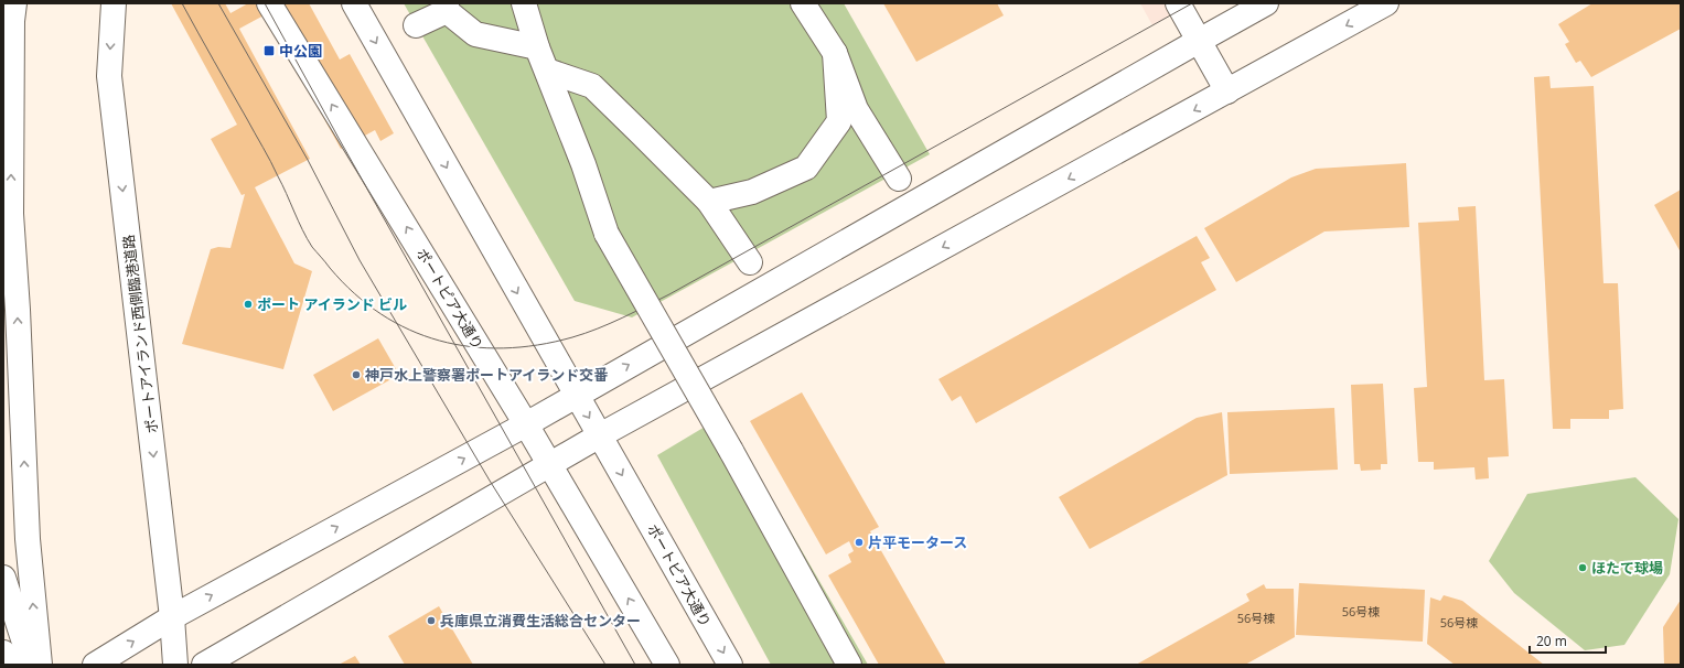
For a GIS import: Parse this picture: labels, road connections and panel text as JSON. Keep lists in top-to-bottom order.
{
  "streets": {
    "street": ["ポートピア大通り", "ポートアイランド西側臨港道路"]
  },
  "places": {
    "transit": ["中公園"],
    "other": [
      "ポート アイランド ビル",
      "神戸水上警察署ポートアイランド交番",
      "片平モータース",
      "ほたて球場",
      "兵庫県立消費生活総合センター"
    ]
  },
  "house_numbers": ["56号棟", "56号棟", "56号棟"],
  "scale_bar": "20 m"
}
